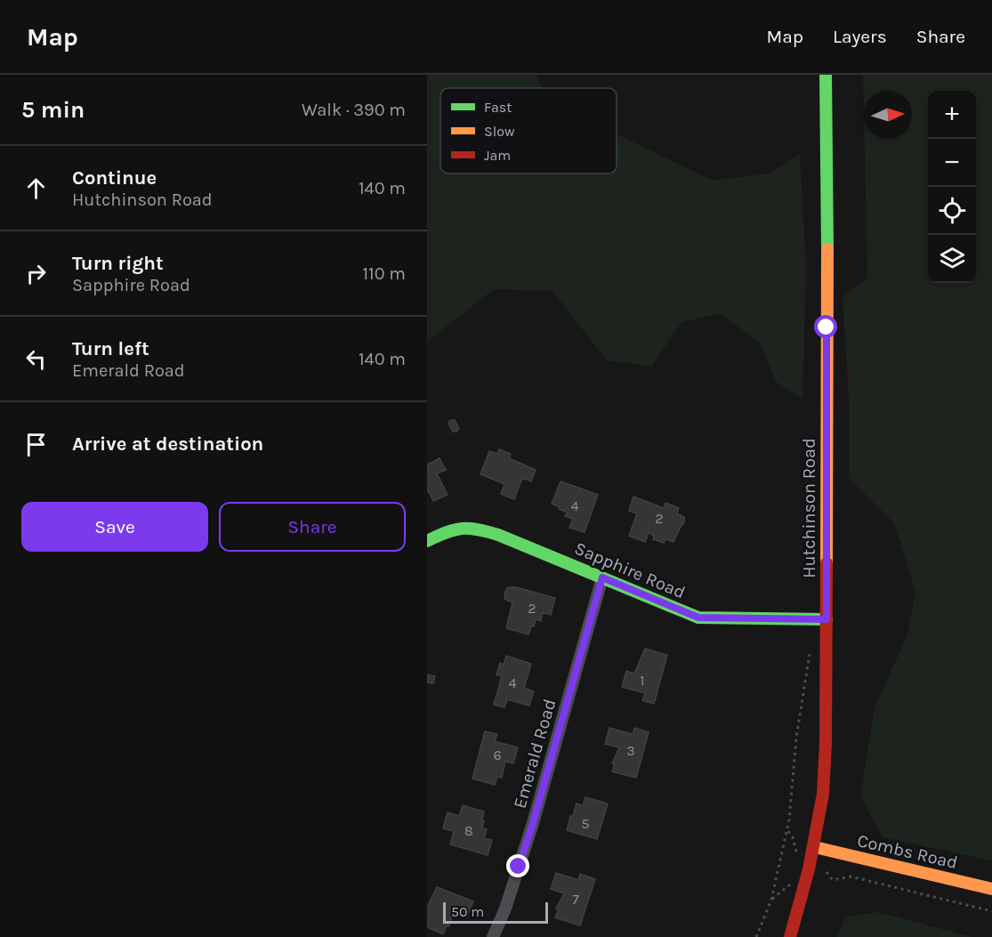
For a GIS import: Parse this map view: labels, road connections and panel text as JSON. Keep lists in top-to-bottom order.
{
  "streets": {
    "street": [
      "Hutchinson Road",
      "Sapphire Road",
      "Emerald Road",
      "Combs Road"
    ]
  },
  "crossings": [
    ["Hutchinson Road", "Sapphire Road"],
    ["Hutchinson Road", "Combs Road"],
    ["Sapphire Road", "Emerald Road"]
  ],
  "house_numbers": [
    "4",
    "2",
    "2",
    "1",
    "4",
    "3",
    "6",
    "5",
    "8",
    "7"
  ],
  "legend": ["Fast", "Slow", "Jam"],
  "scale_bar": "50 m",
  "north": "right",
  "page": {
    "header": "Map",
    "nav": ["Map", "Layers", "Share"],
    "heading": ["5 min", "Walk · 390 m"],
    "map_buttons": ["+", "−"],
    "list": [
      ["Continue", "Hutchinson Road", "140 m"],
      ["Turn right", "Sapphire Road", "110 m"],
      ["Turn left", "Emerald Road", "140 m"],
      "Arrive at destination"
    ],
    "buttons": ["Save", "Share"],
    "scale": "50 m"
  }
}
